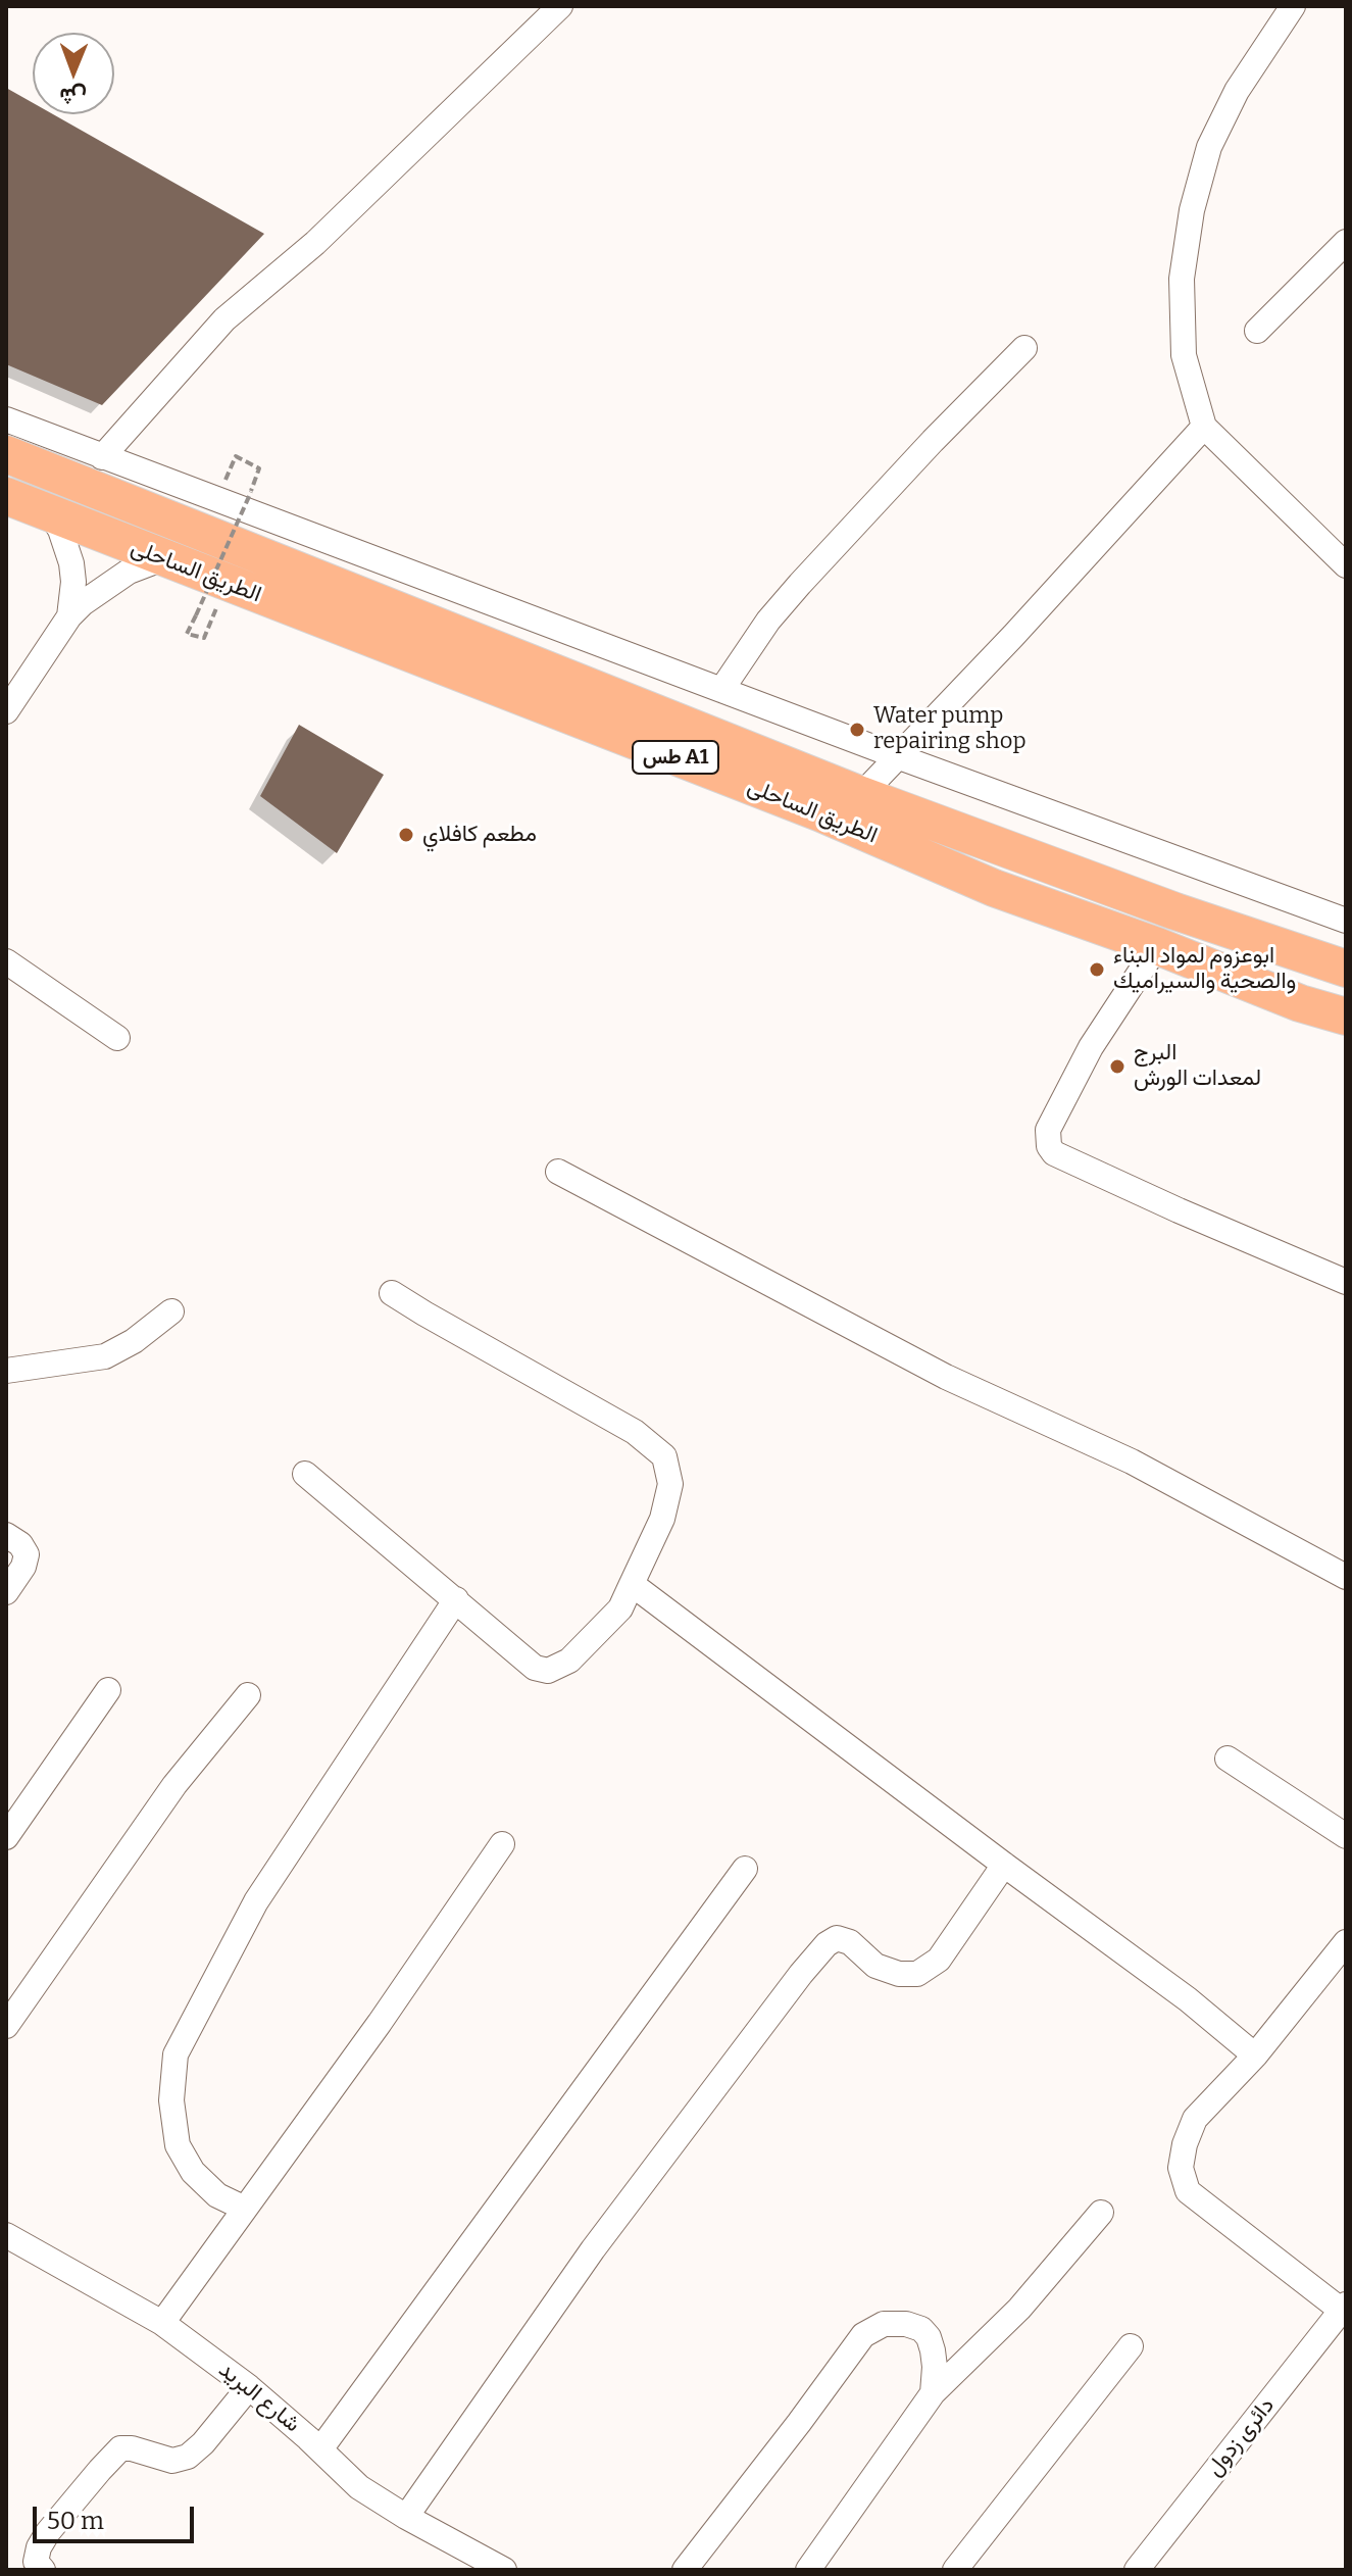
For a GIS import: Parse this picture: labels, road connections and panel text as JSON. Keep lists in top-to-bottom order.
{
  "streets": {
    "highway": ["الطريق الساحلى", "طس A1"],
    "street": ["شارع البريد", "دائرى زدول"]
  },
  "places": [
    "Water pump repairing shop",
    "مطعم كافلاي",
    "ابوعزوم لمواد البناء والصحية والسيراميك",
    "البرج لمعدات الورش"
  ],
  "scale_bar": "50 m",
  "north": "bottom"
}
